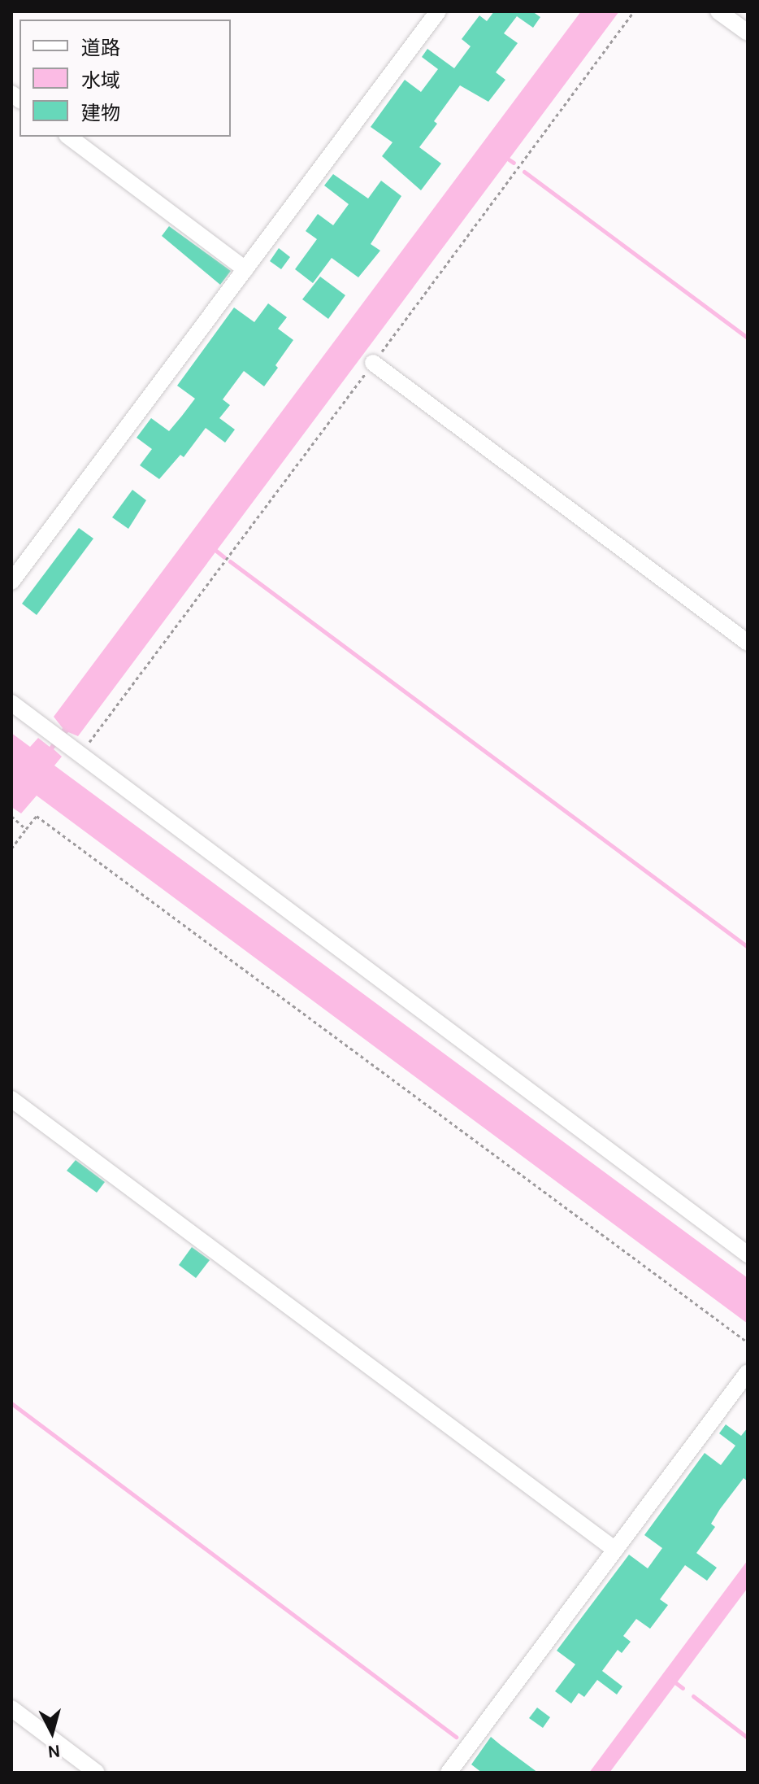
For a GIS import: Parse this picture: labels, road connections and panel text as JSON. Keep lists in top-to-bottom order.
{
  "legend": ["道路", "水域", "建物"],
  "north": "bottom"
}
